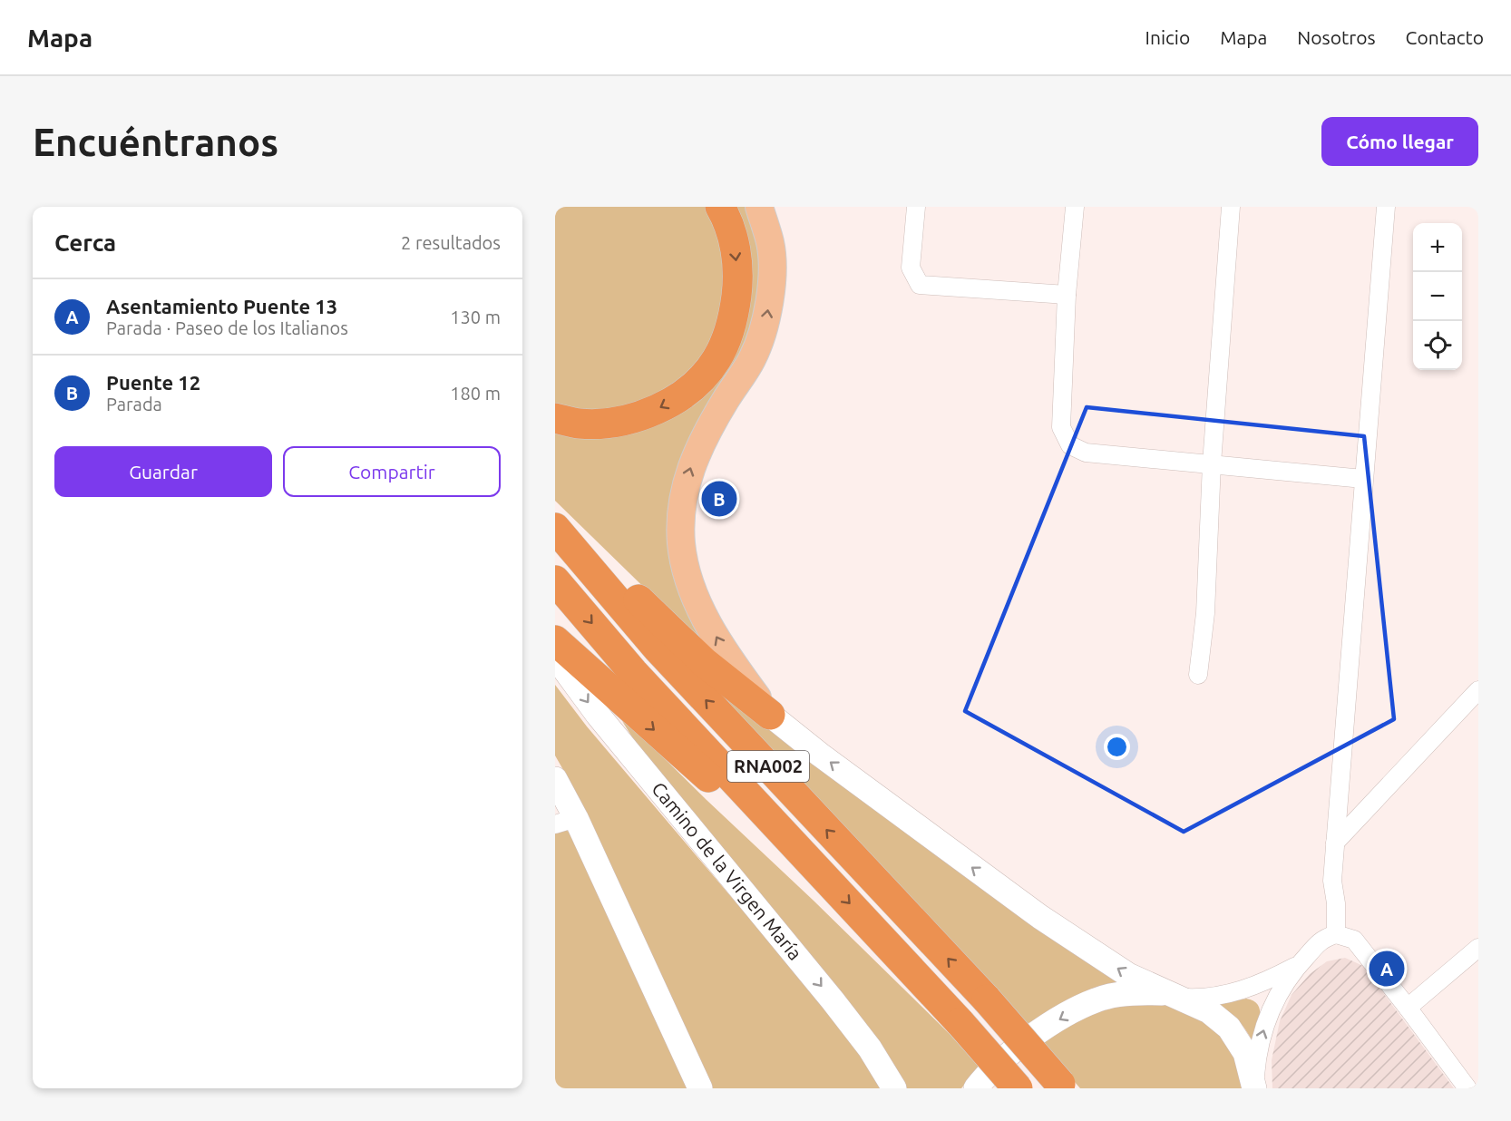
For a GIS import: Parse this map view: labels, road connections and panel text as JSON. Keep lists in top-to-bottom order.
{
  "streets": {
    "highway": ["RNA002"],
    "main road": ["Camino de la Virgen María"]
  },
  "page": {
    "header": "Mapa",
    "nav": [
      "Inicio",
      "Mapa",
      "Nosotros",
      "Contacto"
    ],
    "buttons": [
      "Cómo llegar",
      ["Guardar", "Compartir"]
    ],
    "title": "Encuéntranos",
    "heading": ["Cerca", "2 resultados"],
    "map_buttons": ["+", "−"],
    "list": [
      {
        "mark": "A",
        "name": "Asentamiento Puente 13",
        "note": "Parada · Paseo de los Italianos",
        "value": "130 m"
      },
      {
        "mark": "B",
        "name": "Puente 12",
        "note": "Parada",
        "value": "180 m"
      }
    ],
    "pins": ["B", "A"]
  }
}
